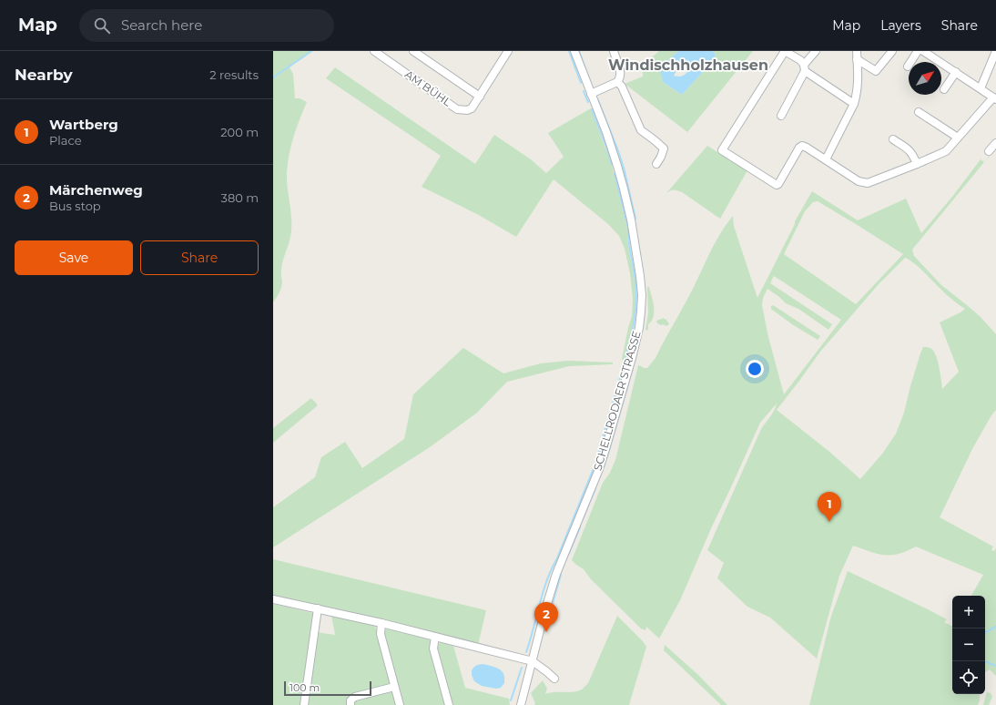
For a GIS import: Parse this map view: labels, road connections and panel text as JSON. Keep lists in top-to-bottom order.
{
  "streets": {
    "street": ["AM BÜHL", "SCHELLRODAER STRASSE"]
  },
  "districts": ["Windischholzhausen"],
  "scale_bar": "100 m",
  "north": "top right",
  "page": {
    "header": "Map",
    "search": "Search here",
    "nav": ["Map", "Layers", "Share"],
    "heading": ["Nearby", "2 results"],
    "list": [
      {
        "mark": "1",
        "name": "Wartberg",
        "note": "Place",
        "value": "200 m"
      },
      {
        "mark": "2",
        "name": "Märchenweg",
        "note": "Bus stop",
        "value": "380 m"
      }
    ],
    "buttons": ["Save", "Share"],
    "pins": ["1", "2"],
    "map_buttons": ["+", "−"],
    "scale": "100 m"
  }
}
